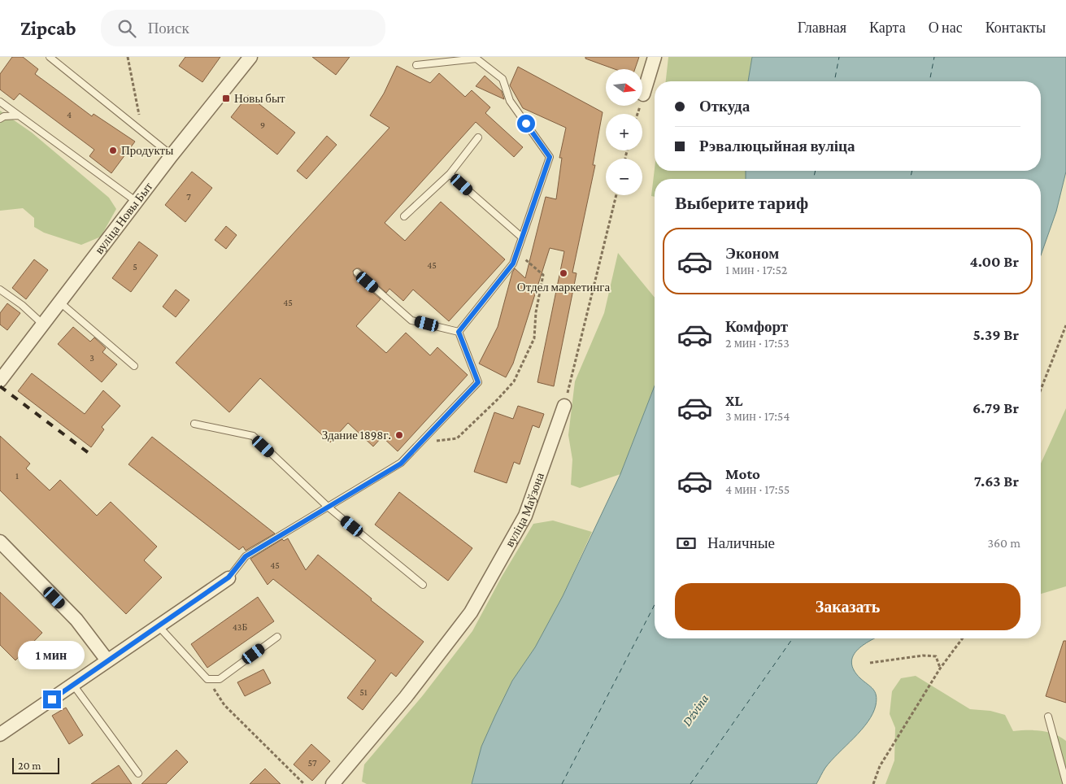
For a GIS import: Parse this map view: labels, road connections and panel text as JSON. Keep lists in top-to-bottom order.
{
  "streets": {
    "street": ["вуліца Новы Быт", "вуліца Маўзона"]
  },
  "water": ["Dźvina"],
  "places": {
    "transit": ["Новы быт"],
    "other": ["Продукты", "Отдел маркетинга", "Здание 1898г."]
  },
  "house_numbers": [
    "4",
    "9",
    "7",
    "45",
    "5",
    "45",
    "3",
    "1",
    "45",
    "43Б",
    "51",
    "57"
  ],
  "scale_bar": "20 m",
  "north": "right",
  "page": {
    "header": "Zipcab",
    "search": "Поиск",
    "nav": [
      "Главная",
      "Карта",
      "О нас",
      "Контакты"
    ],
    "map_buttons": ["+", "−"],
    "banner": ["Откуда", "Рэвалюцыйная вуліца"],
    "heading": "Выберите тариф",
    "list": [
      {
        "name": "Эконом",
        "note": "1 мин · 17:52",
        "value": "4.00 Br"
      },
      {
        "name": "Комфорт",
        "note": "2 мин · 17:53",
        "value": "5.39 Br"
      },
      {
        "name": "XL",
        "note": "3 мин · 17:54",
        "value": "6.79 Br"
      },
      {
        "name": "Moto",
        "note": "4 мин · 17:55",
        "value": "7.63 Br"
      }
    ],
    "pay": ["Наличные", "360 m"],
    "buttons": "Заказать",
    "bubble": "1 мин",
    "scale": "20 m"
  }
}
